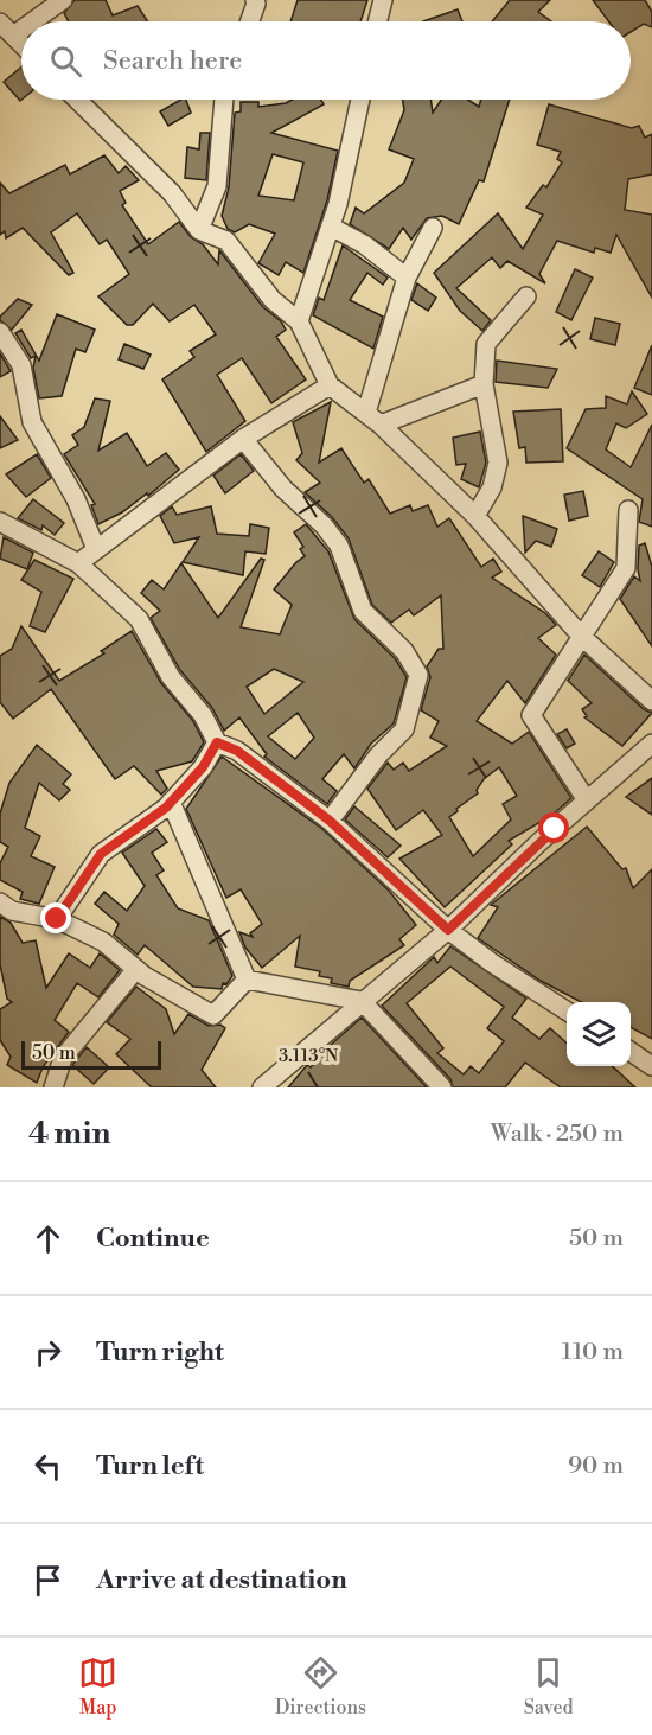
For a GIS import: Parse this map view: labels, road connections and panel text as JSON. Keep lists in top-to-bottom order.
{
  "scale_bar": "50 m",
  "page": {
    "search": "Search here",
    "scale": "50 m",
    "heading": ["4 min", "Walk · 250 m"],
    "list": [
      ["Continue", "50 m"],
      ["Turn right", "110 m"],
      ["Turn left", "90 m"],
      "Arrive at destination"
    ],
    "nav": ["Map", "Directions", "Saved"]
  },
  "coordinates": ["3.113°N"]
}
